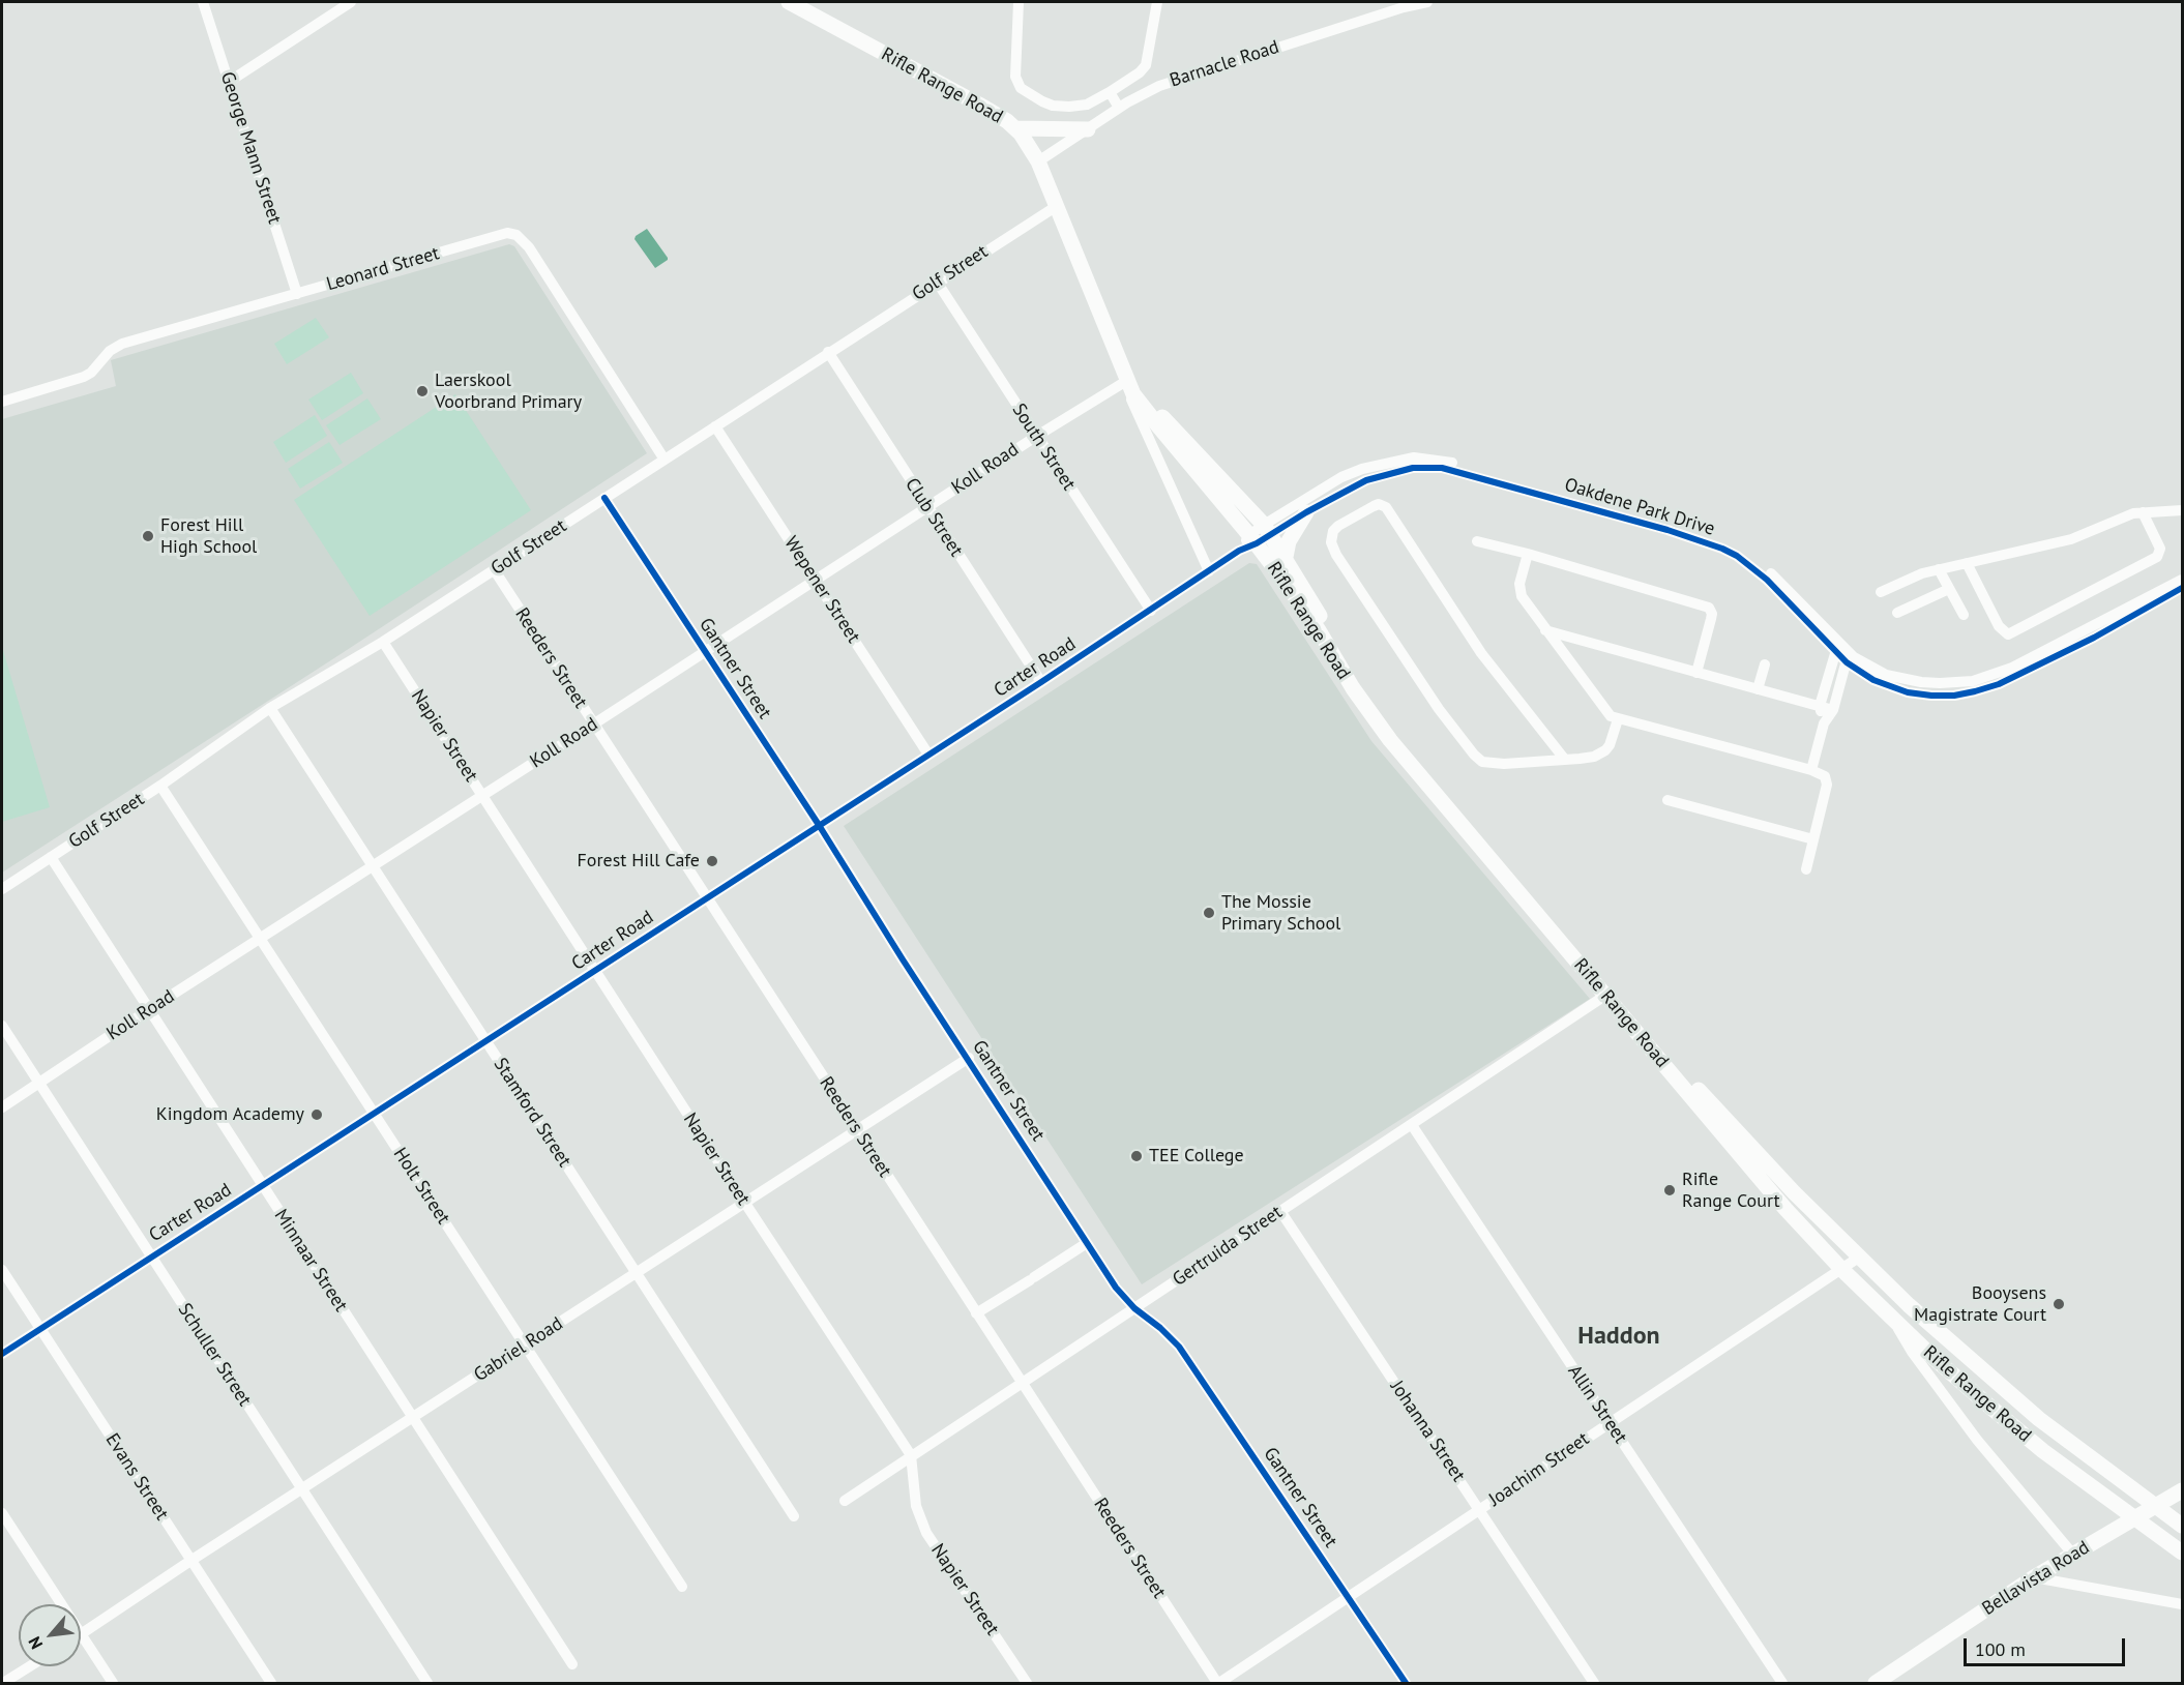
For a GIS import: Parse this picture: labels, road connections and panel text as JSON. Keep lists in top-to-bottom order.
{
  "streets": {
    "main road": ["Rifle Range Road", "Bellavista Road"],
    "street": [
      "Barnacle Road",
      "George Mann Street",
      "Leonard Street",
      "Golf Street",
      "South Street",
      "Koll Road",
      "Oakdene Park Drive",
      "Club Street",
      "Wepener Street",
      "Reeders Street",
      "Carter Road",
      "Gantner Street",
      "Napier Street",
      "Stamford Street",
      "Holt Street",
      "Gertruida Street",
      "Minnaar Street",
      "Gabriel Road",
      "Schuller Street",
      "Allin Street",
      "Johanna Street",
      "Joachim Street",
      "Evans Street"
    ]
  },
  "crossings": [
    ["Barnacle Road", "Rifle Range Road"],
    ["Rifle Range Road", "Golf Street"],
    ["Rifle Range Road", "Koll Road"],
    ["Rifle Range Road", "Oakdene Park Drive"],
    ["Rifle Range Road", "Carter Road"],
    ["Rifle Range Road", "Gertruida Street"],
    ["Rifle Range Road", "Joachim Street"],
    ["Rifle Range Road", "Bellavista Road"],
    ["George Mann Street", "Leonard Street"],
    ["Leonard Street", "Golf Street"],
    ["Golf Street", "South Street"],
    ["Golf Street", "Club Street"],
    ["Golf Street", "Wepener Street"],
    ["Golf Street", "Reeders Street"],
    ["Golf Street", "Gantner Street"],
    ["Golf Street", "Napier Street"],
    ["Golf Street", "Stamford Street"],
    ["Golf Street", "Holt Street"],
    ["Golf Street", "Minnaar Street"],
    ["South Street", "Koll Road"],
    ["South Street", "Carter Road"],
    ["Koll Road", "Club Street"],
    ["Koll Road", "Wepener Street"],
    ["Koll Road", "Reeders Street"],
    ["Koll Road", "Gantner Street"],
    ["Koll Road", "Napier Street"],
    ["Koll Road", "Stamford Street"],
    ["Koll Road", "Holt Street"],
    ["Koll Road", "Minnaar Street"],
    ["Koll Road", "Schuller Street"],
    ["Oakdene Park Drive", "Carter Road"],
    ["Club Street", "Carter Road"],
    ["Wepener Street", "Carter Road"],
    ["Reeders Street", "Carter Road"],
    ["Reeders Street", "Gertruida Street"],
    ["Reeders Street", "Gabriel Road"],
    ["Reeders Street", "Joachim Street"],
    ["Carter Road", "Gantner Street"],
    ["Carter Road", "Napier Street"],
    ["Carter Road", "Stamford Street"],
    ["Carter Road", "Holt Street"],
    ["Carter Road", "Minnaar Street"],
    ["Carter Road", "Schuller Street"],
    ["Carter Road", "Evans Street"],
    ["Gantner Street", "Gertruida Street"],
    ["Gantner Street", "Gabriel Road"],
    ["Gantner Street", "Joachim Street"],
    ["Napier Street", "Gertruida Street"],
    ["Napier Street", "Gabriel Road"],
    ["Stamford Street", "Gabriel Road"],
    ["Holt Street", "Gabriel Road"],
    ["Gertruida Street", "Allin Street"],
    ["Gertruida Street", "Johanna Street"],
    ["Minnaar Street", "Gabriel Road"],
    ["Gabriel Road", "Schuller Street"],
    ["Gabriel Road", "Evans Street"],
    ["Allin Street", "Joachim Street"],
    ["Johanna Street", "Joachim Street"]
  ],
  "districts": ["Haddon"],
  "places": [
    "Laerskool Voorbrand Primary",
    "Forest Hill High School",
    "Forest Hill Cafe",
    "The Mossie Primary School",
    "Kingdom Academy",
    "TEE College",
    "Rifle Range Court",
    "Booysens Magistrate Court"
  ],
  "scale_bar": "100 m",
  "north": "bottom left"
}
